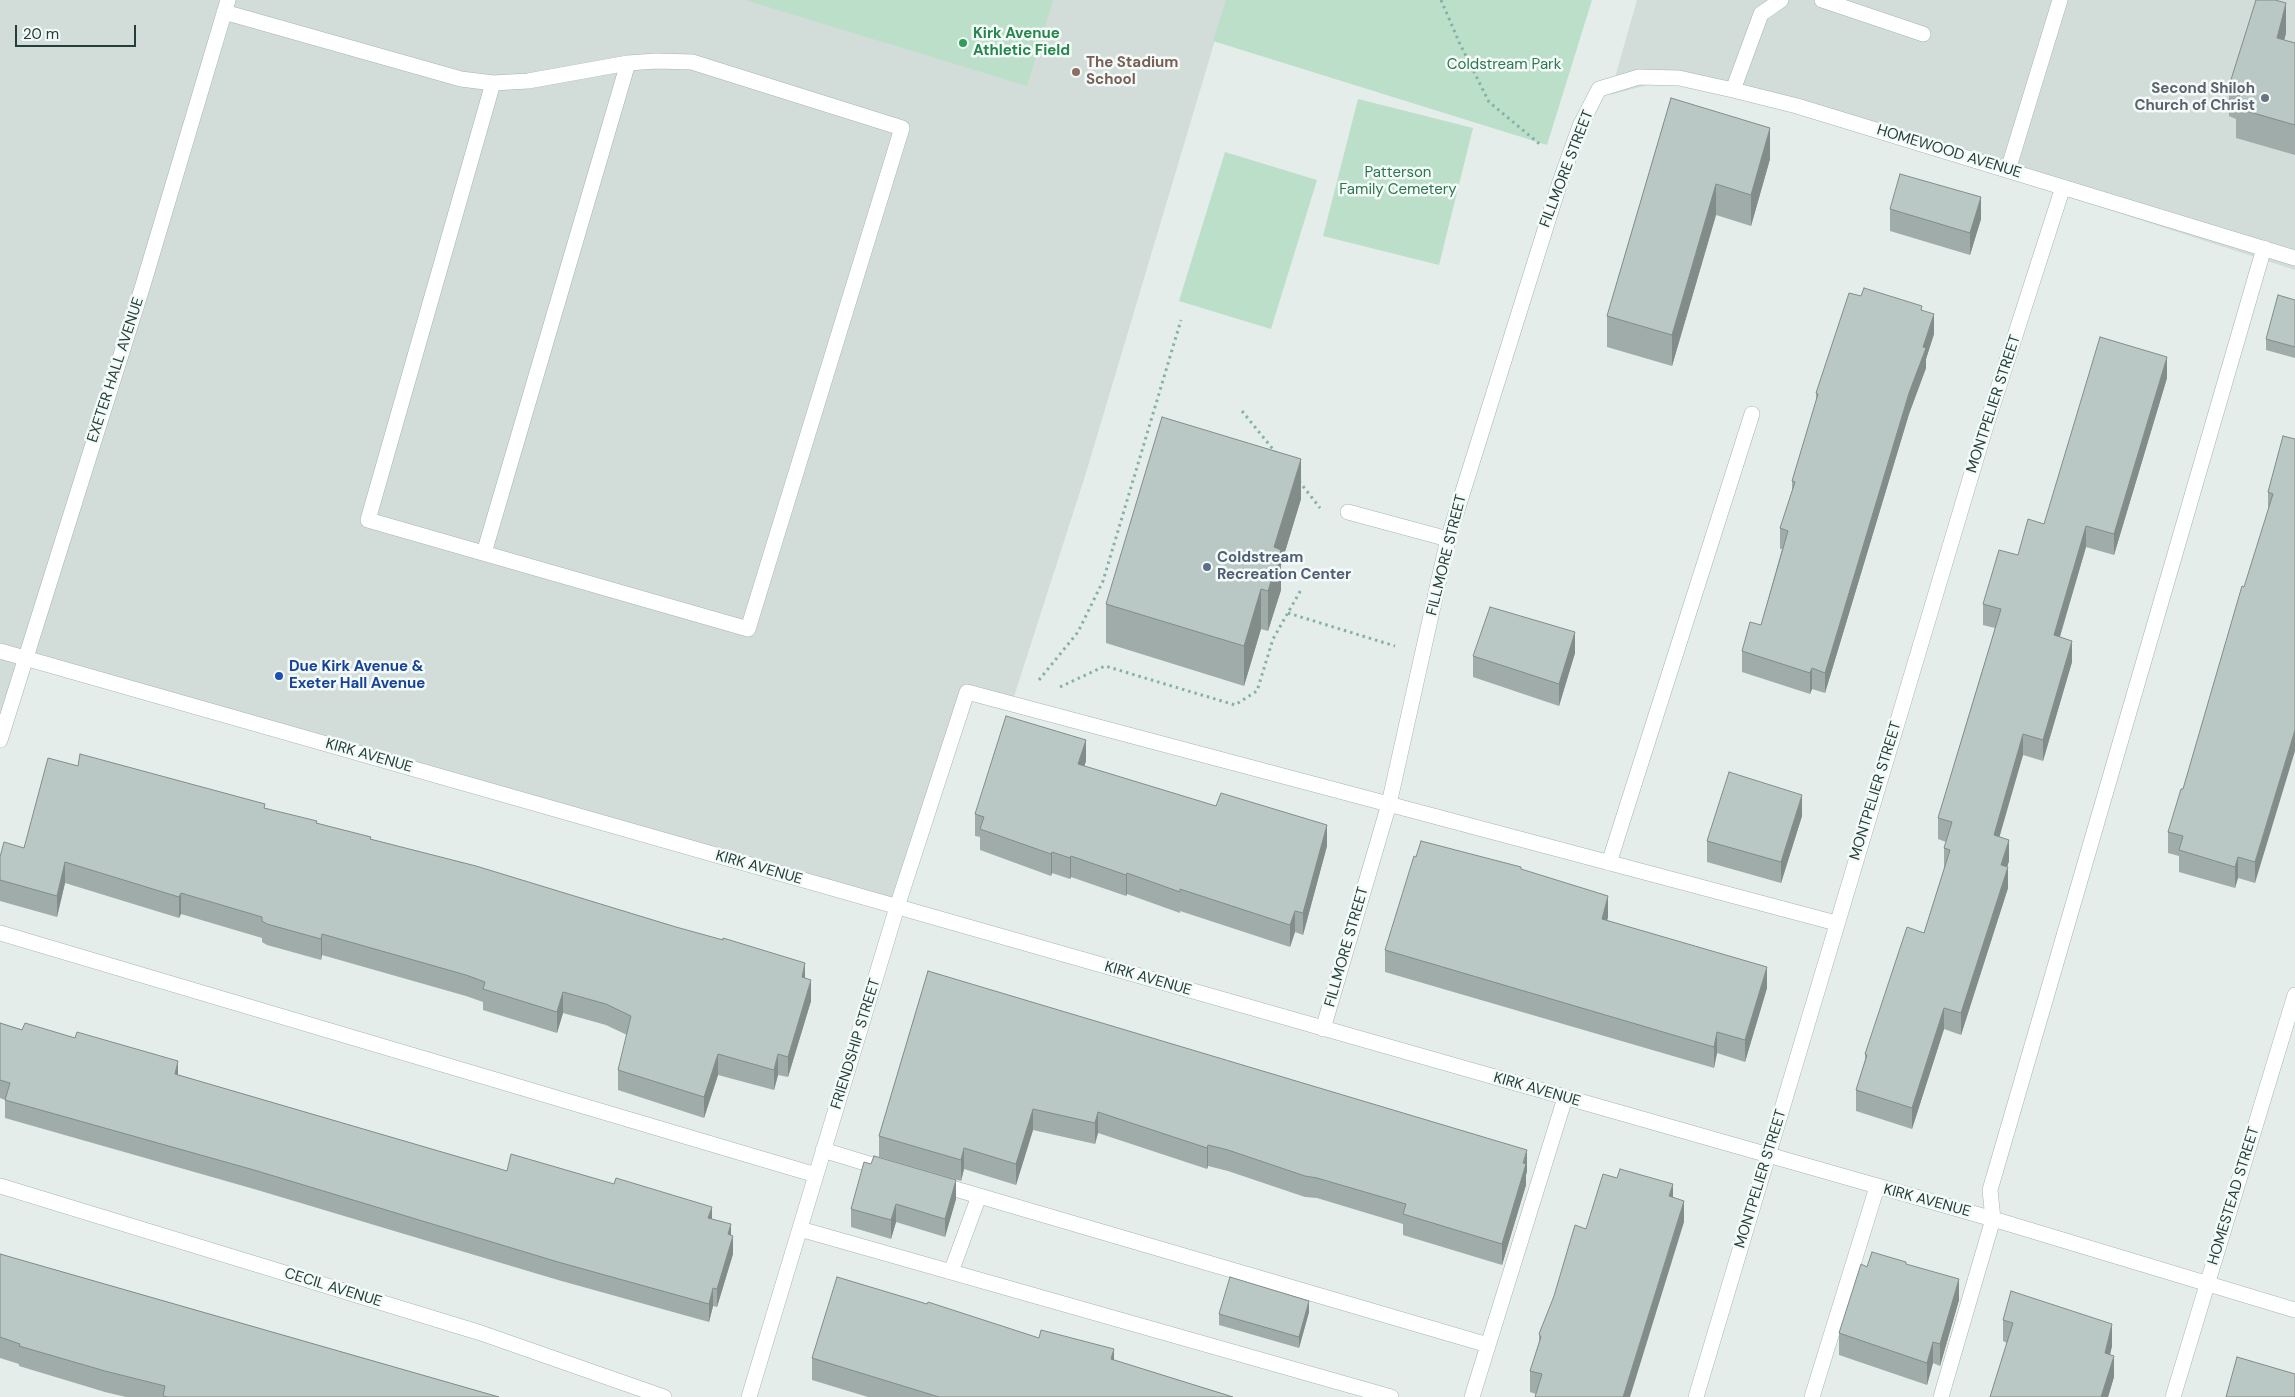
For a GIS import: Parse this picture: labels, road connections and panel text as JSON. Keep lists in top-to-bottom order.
{
  "streets": {
    "street": [
      "HOMEWOOD AVENUE",
      "FILLMORE STREET",
      "EXETER HALL AVENUE",
      "MONTPELIER STREET",
      "KIRK AVENUE",
      "FRIENDSHIP STREET",
      "HOMESTEAD STREET",
      "CECIL AVENUE"
    ]
  },
  "crossings": [
    ["HOMEWOOD AVENUE", "FILLMORE STREET"],
    ["HOMEWOOD AVENUE", "MONTPELIER STREET"],
    ["FILLMORE STREET", "KIRK AVENUE"],
    ["EXETER HALL AVENUE", "KIRK AVENUE"],
    ["MONTPELIER STREET", "KIRK AVENUE"],
    ["KIRK AVENUE", "FRIENDSHIP STREET"],
    ["KIRK AVENUE", "HOMESTEAD STREET"]
  ],
  "parks": ["Coldstream Park", "Patterson Family Cemetery"],
  "places": [
    "Kirk Avenue Athletic Field",
    "The Stadium School",
    "Second Shiloh Church of Christ",
    "Coldstream Recreation Center",
    "Due Kirk Avenue & Exeter Hall Avenue"
  ],
  "scale_bar": "20 m"
}
